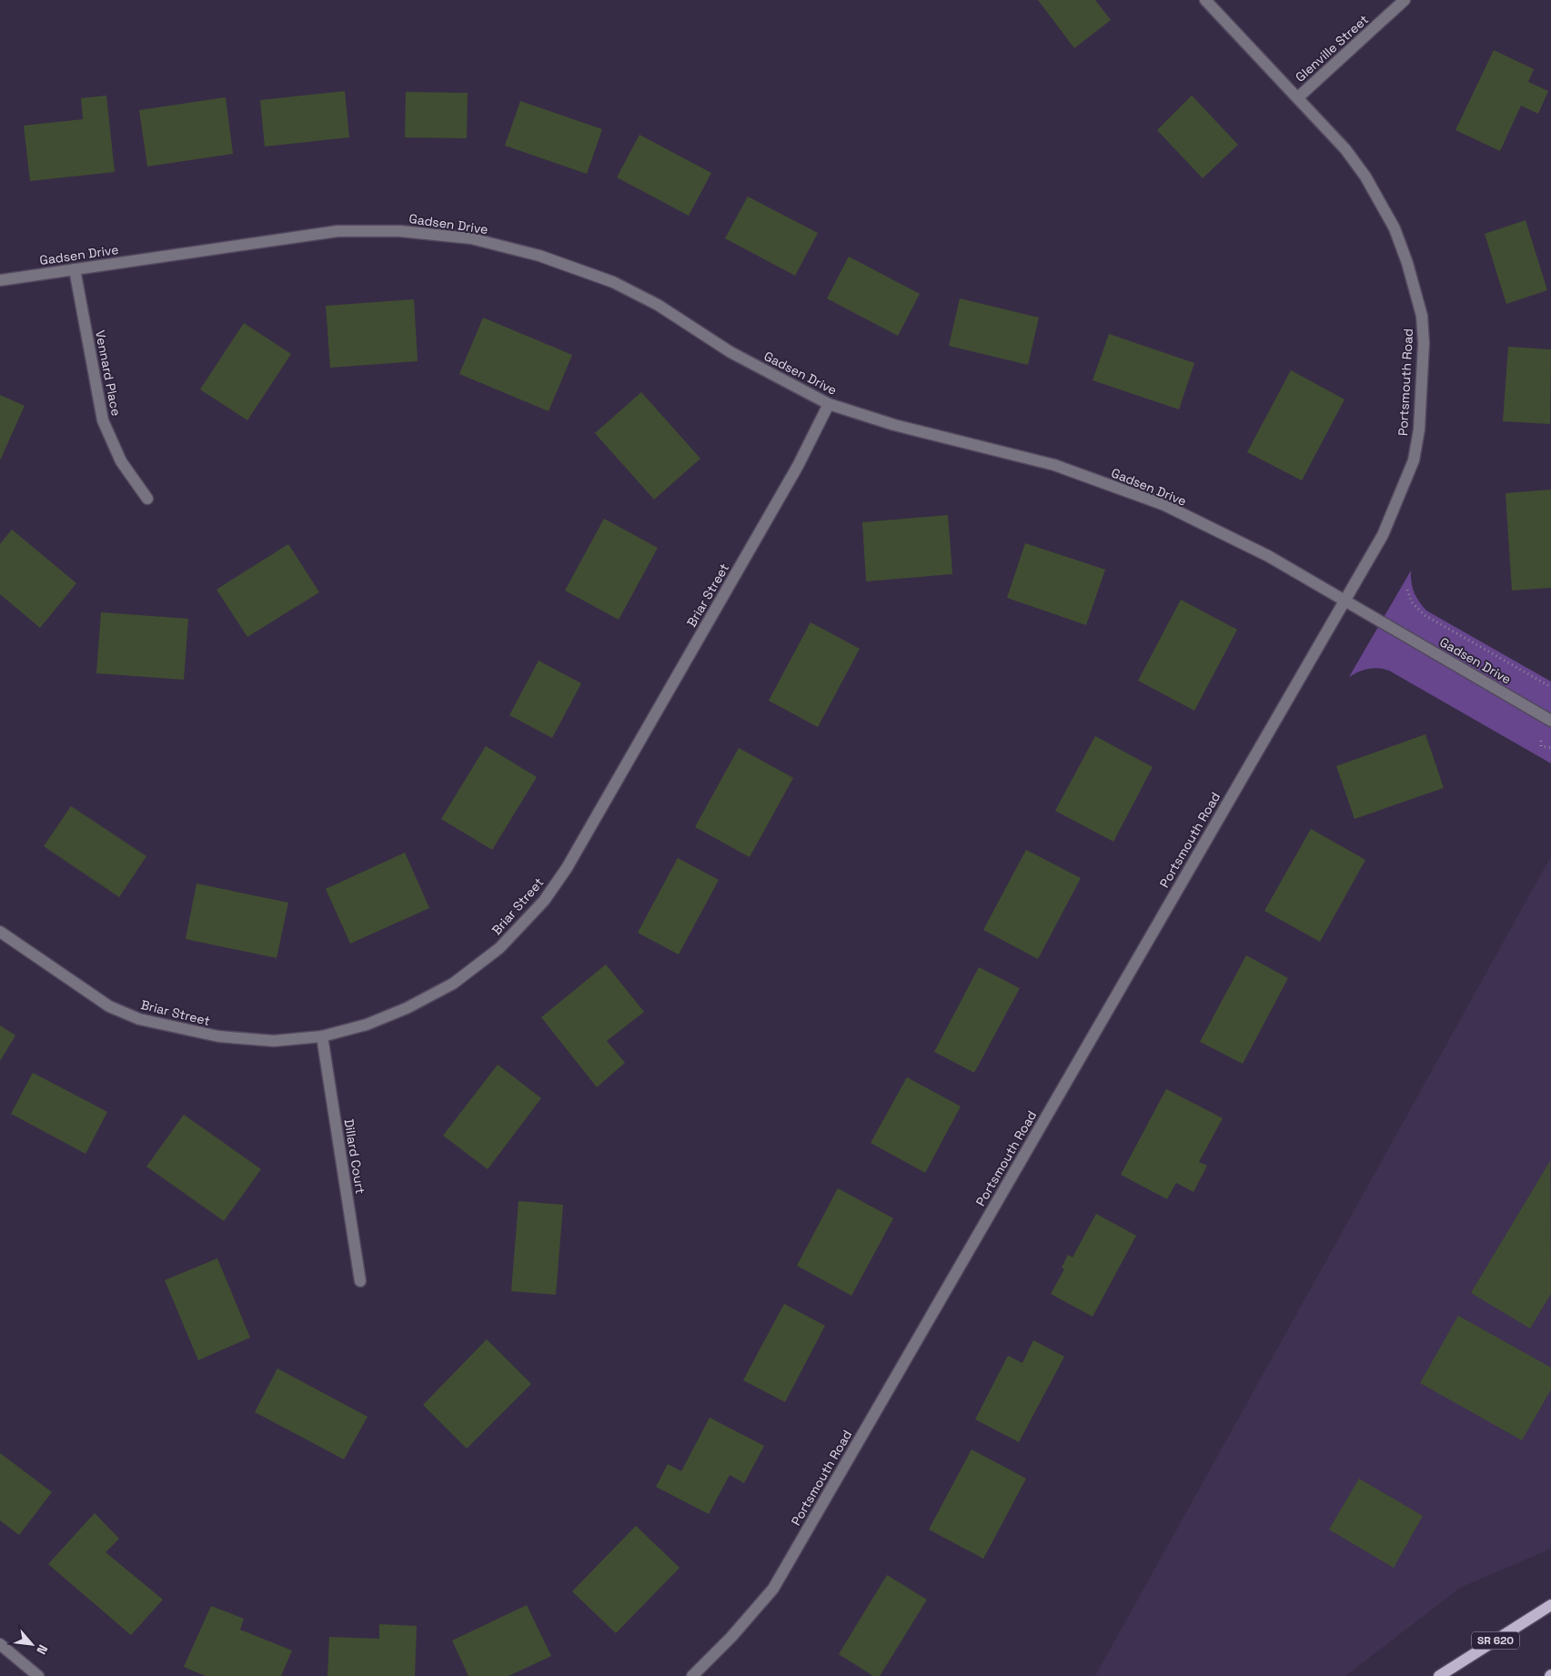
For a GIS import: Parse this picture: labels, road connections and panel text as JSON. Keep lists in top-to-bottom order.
{
  "streets": {
    "main road": ["SR 620"],
    "street": [
      "Glenville Street",
      "Gadsen Drive",
      "Vennard Place",
      "Portsmouth Road",
      "Briar Street",
      "Dillard Court"
    ]
  },
  "crossings": [
    ["Glenville Street", "Portsmouth Road"],
    ["Gadsen Drive", "Vennard Place"],
    ["Gadsen Drive", "Portsmouth Road"],
    ["Gadsen Drive", "Briar Street"],
    ["Briar Street", "Dillard Court"]
  ],
  "north": "bottom right"
}
